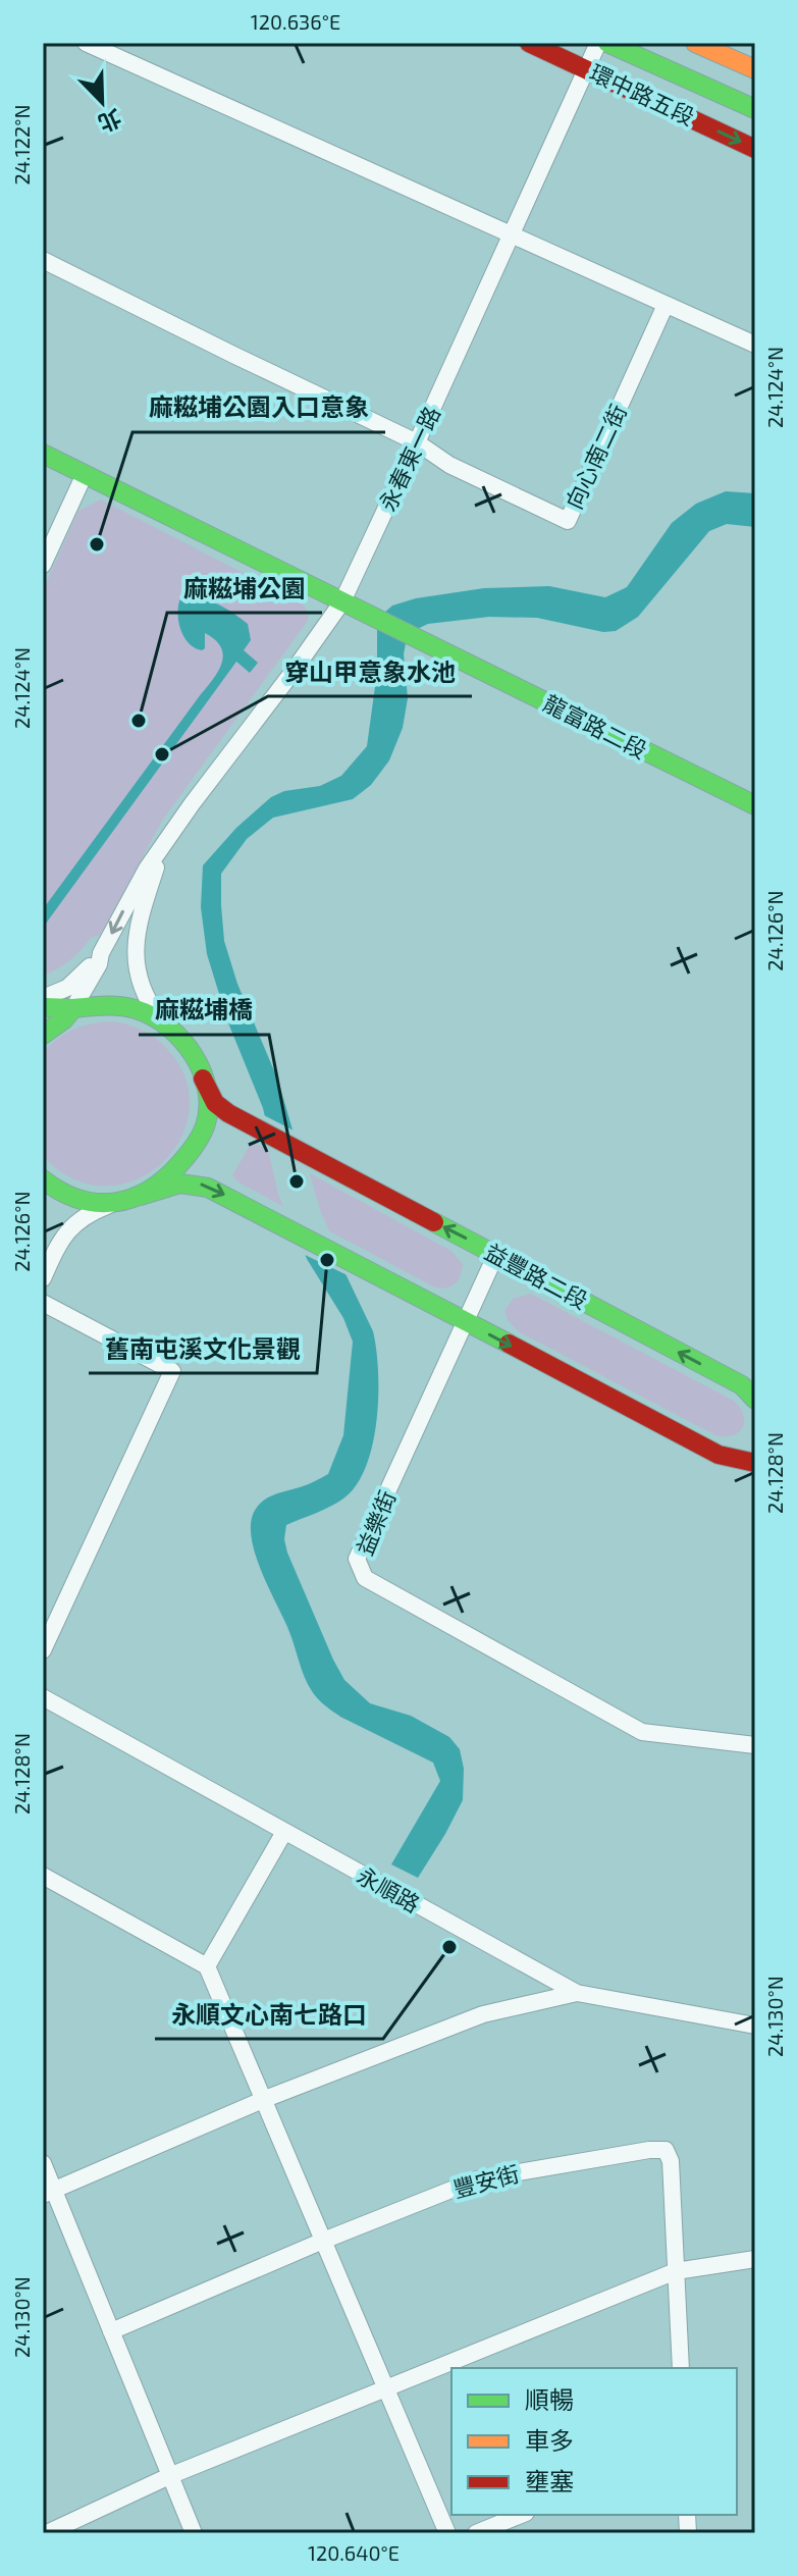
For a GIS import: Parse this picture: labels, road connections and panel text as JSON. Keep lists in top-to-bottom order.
{
  "streets": {
    "street": [
      "環中路五段",
      "向心南二街",
      "永春東一路",
      "龍富路二段",
      "益豐路二段",
      "益樂街",
      "永順路",
      "豐安街"
    ]
  },
  "crossings": [
    ["環中路五段", "永春東一路"],
    ["向心南二街", "永春東一路"],
    ["永春東一路", "龍富路二段"],
    ["益豐路二段", "益樂街"]
  ],
  "places": [
    "麻糍埔公園入口意象",
    "麻糍埔公園",
    "穿山甲意象水池",
    "麻糍埔橋",
    "舊南屯溪文化景觀",
    "永順文心南七路口"
  ],
  "legend": ["順暢", "車多", "壅塞"],
  "north": "bottom right",
  "coordinates": [
    "120.636°E",
    "24.122°N",
    "24.124°N",
    "24.126°N",
    "24.128°N",
    "24.130°N",
    "120.640°E"
  ]
}
